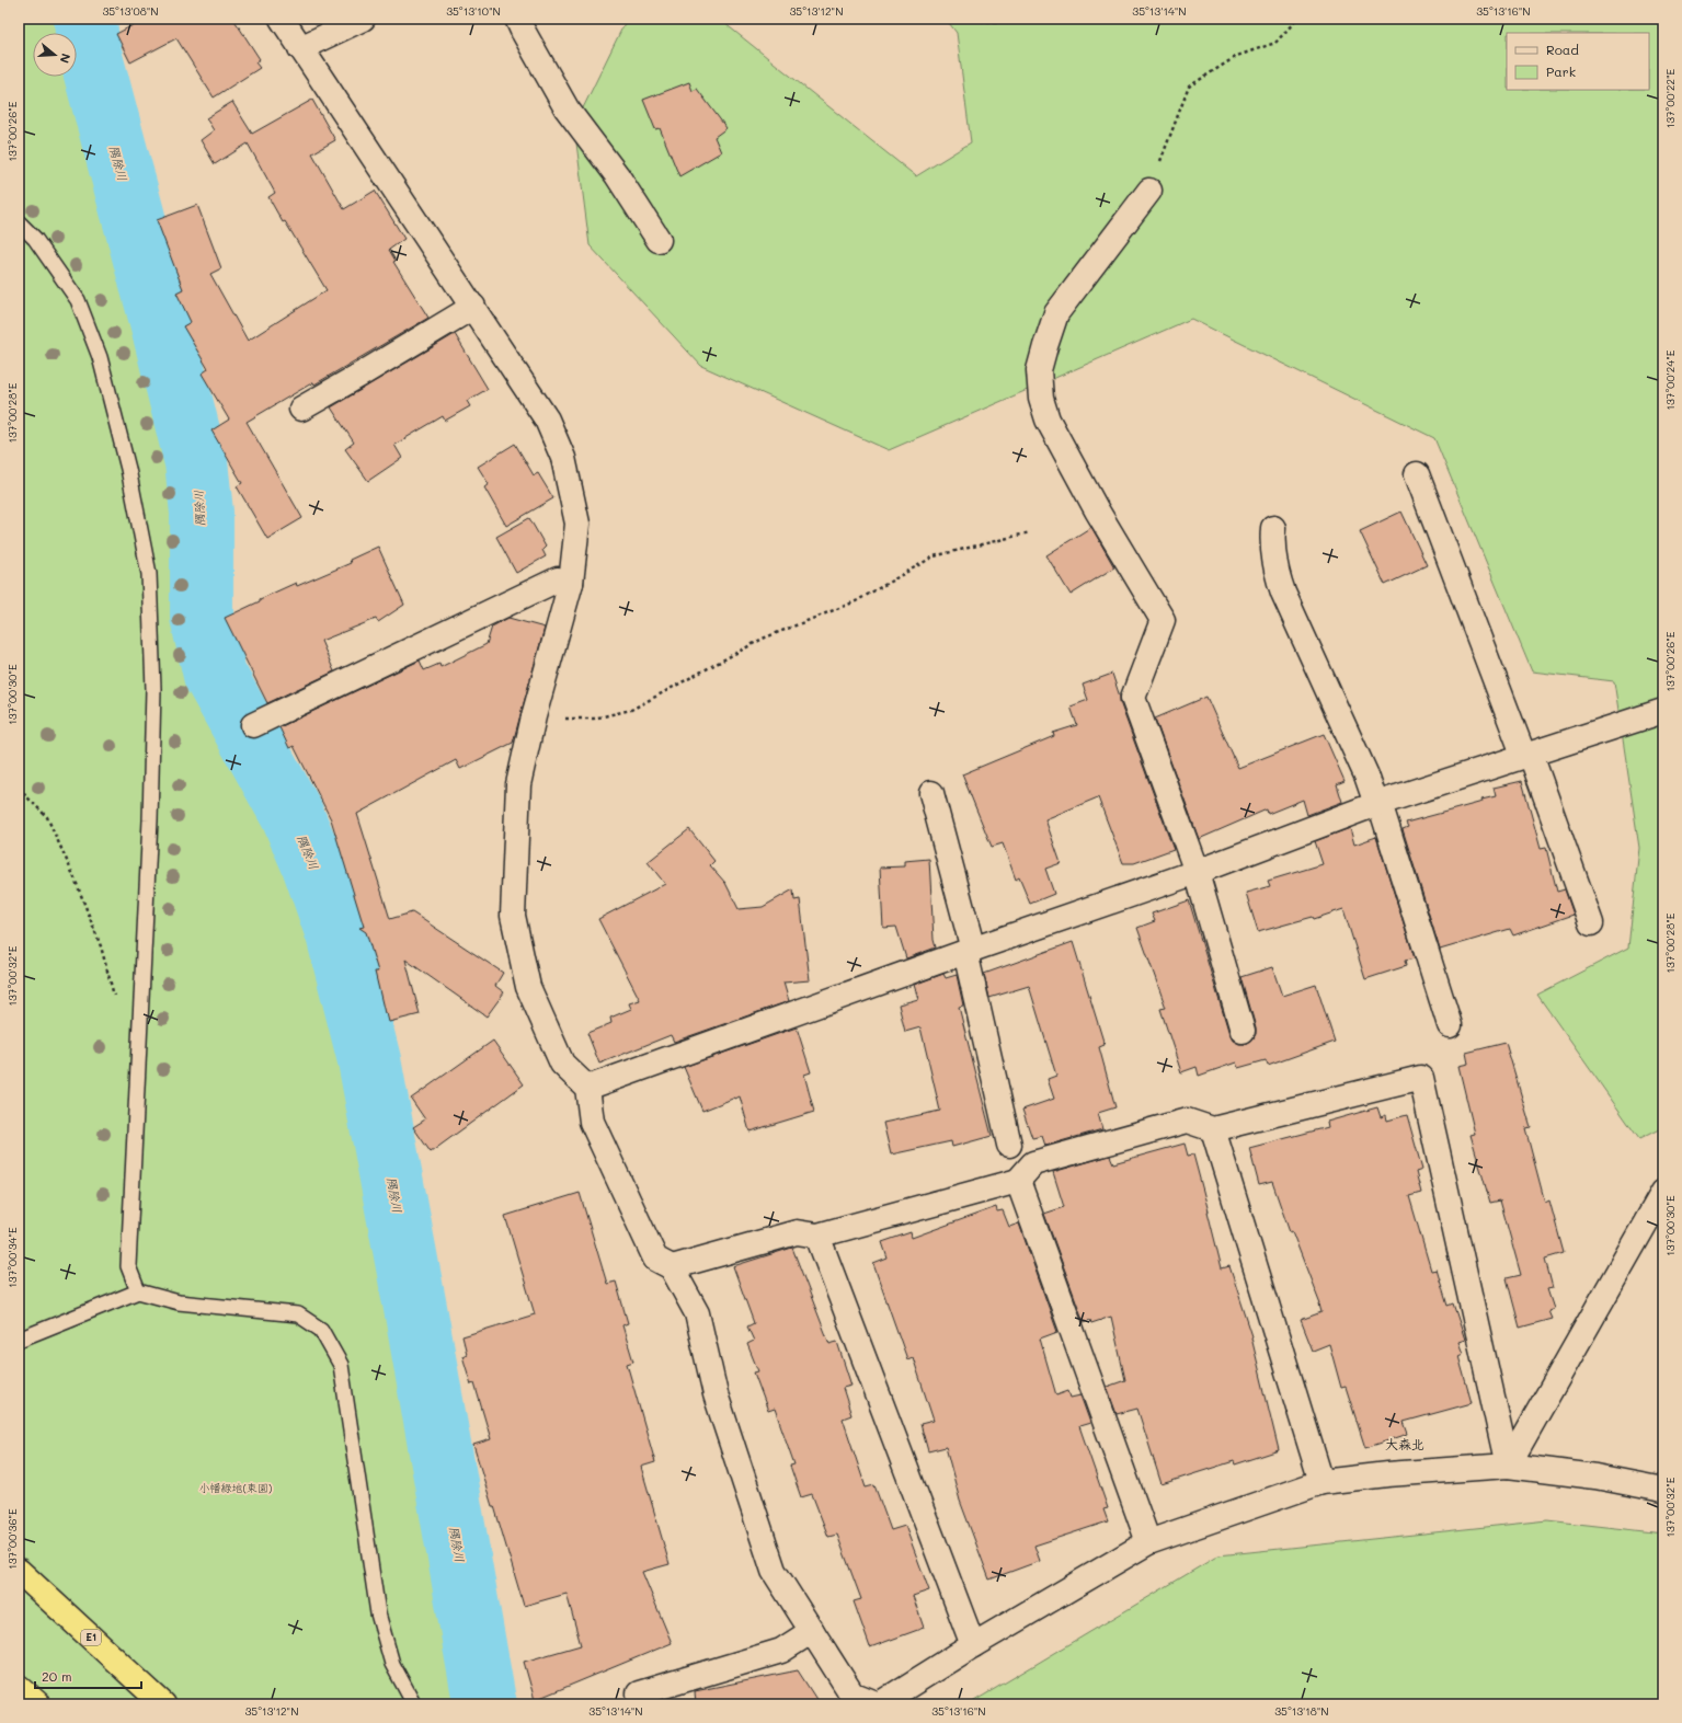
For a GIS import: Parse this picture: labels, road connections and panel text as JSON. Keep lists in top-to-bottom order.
{
  "streets": {
    "highway": ["E1"]
  },
  "districts": ["大森北"],
  "water": ["隅除川"],
  "parks": ["小幡緑地(東園)"],
  "legend": ["Road", "Park"],
  "scale_bar": "20 m",
  "north": "right",
  "coordinates": [
    "35°13'08\"N",
    "35°13'10\"N",
    "35°13'12\"N",
    "35°13'14\"N",
    "35°13'16\"N",
    "137°00'22\"E",
    "137°00'26\"E",
    "137°00'24\"E",
    "137°00'28\"E",
    "137°00'30\"E",
    "137°00'32\"E",
    "137°00'34\"E",
    "137°00'36\"E",
    "35°13'18\"N"
  ]
}
